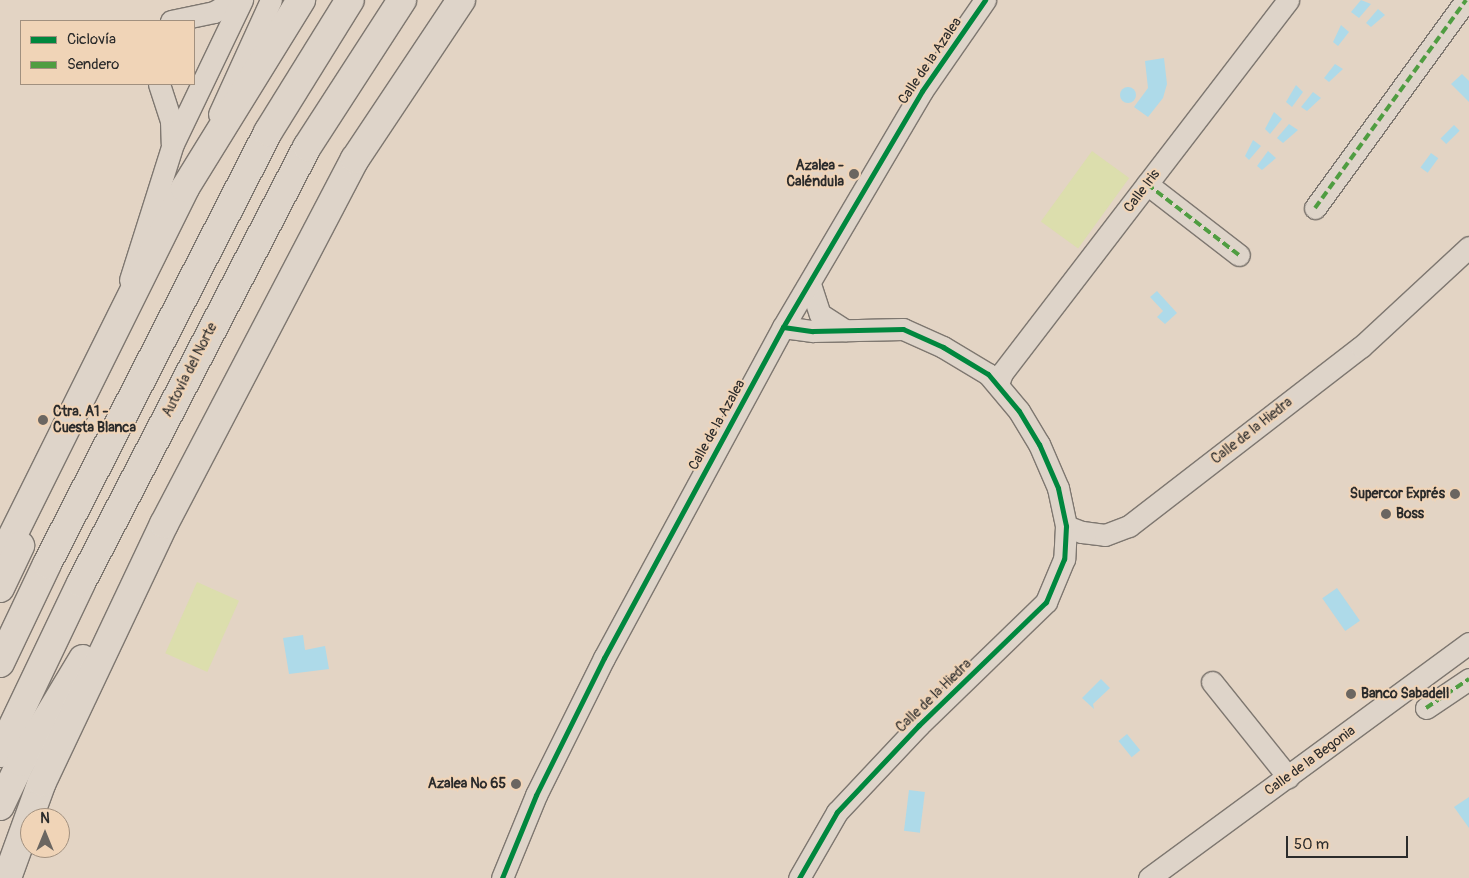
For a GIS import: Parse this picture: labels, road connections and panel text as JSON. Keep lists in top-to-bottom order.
{
  "streets": {
    "highway": ["Autovía del Norte"],
    "street": [
      "Calle de la Azalea",
      "Calle Iris",
      "Calle de la Hiedra",
      "Calle de la Begonia"
    ]
  },
  "places": [
    "Azalea - Caléndula",
    "Ctra. A1 - Cuesta Blanca",
    "Supercor Exprés",
    "Boss",
    "Banco Sabadell",
    "Azalea Nº 65"
  ],
  "legend": ["Ciclovía", "Sendero"],
  "scale_bar": "50 m",
  "north": "top"
}
